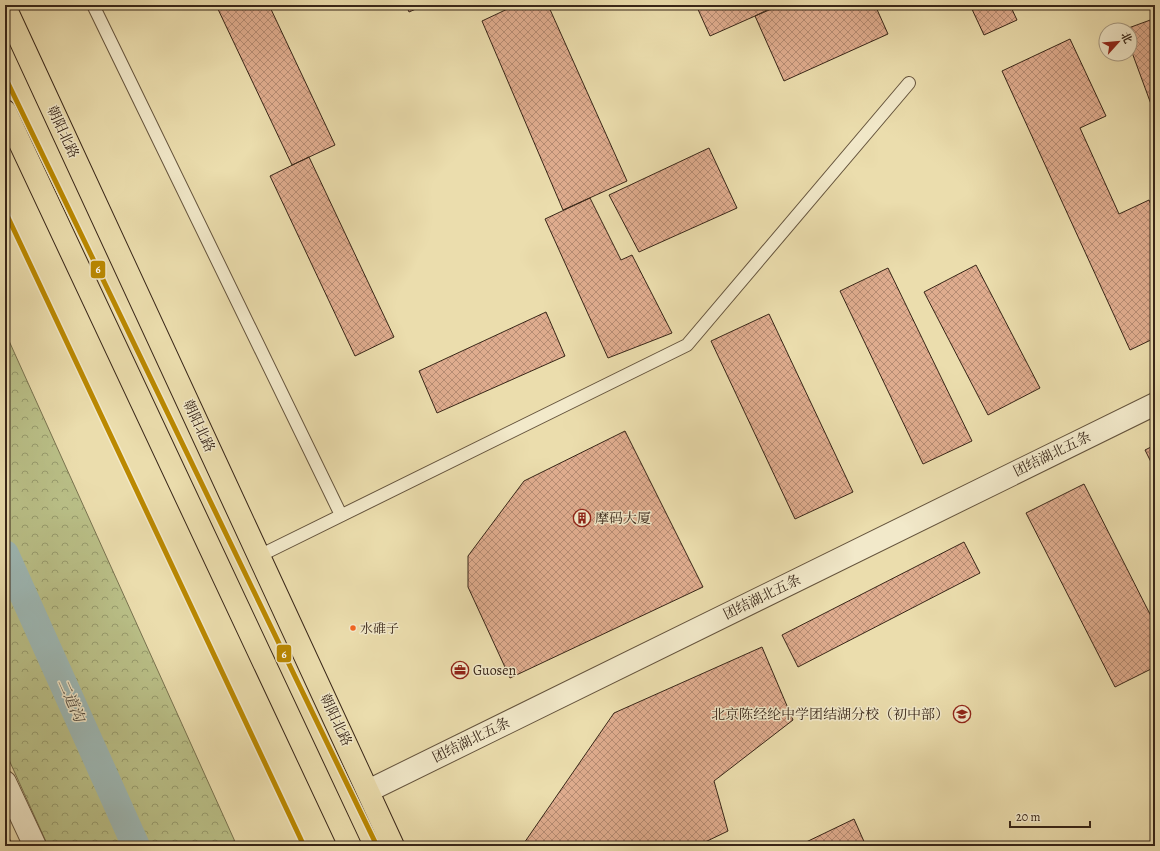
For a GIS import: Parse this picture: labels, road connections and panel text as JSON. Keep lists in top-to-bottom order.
{
  "streets": {
    "main road": ["朝阳北路"],
    "street": ["团结湖北五条"]
  },
  "crossings": [
    ["朝阳北路", "团结湖北五条"]
  ],
  "water": ["二道沟"],
  "places": {
    "building": ["摩码大厦"],
    "other": ["水碓子"],
    "office": ["Guosen"],
    "school or university": ["北京陈经纶中学团结湖分校（初中部）"]
  },
  "lines": ["transit line 6"],
  "scale_bar": "20 m",
  "north": "top right"
}
